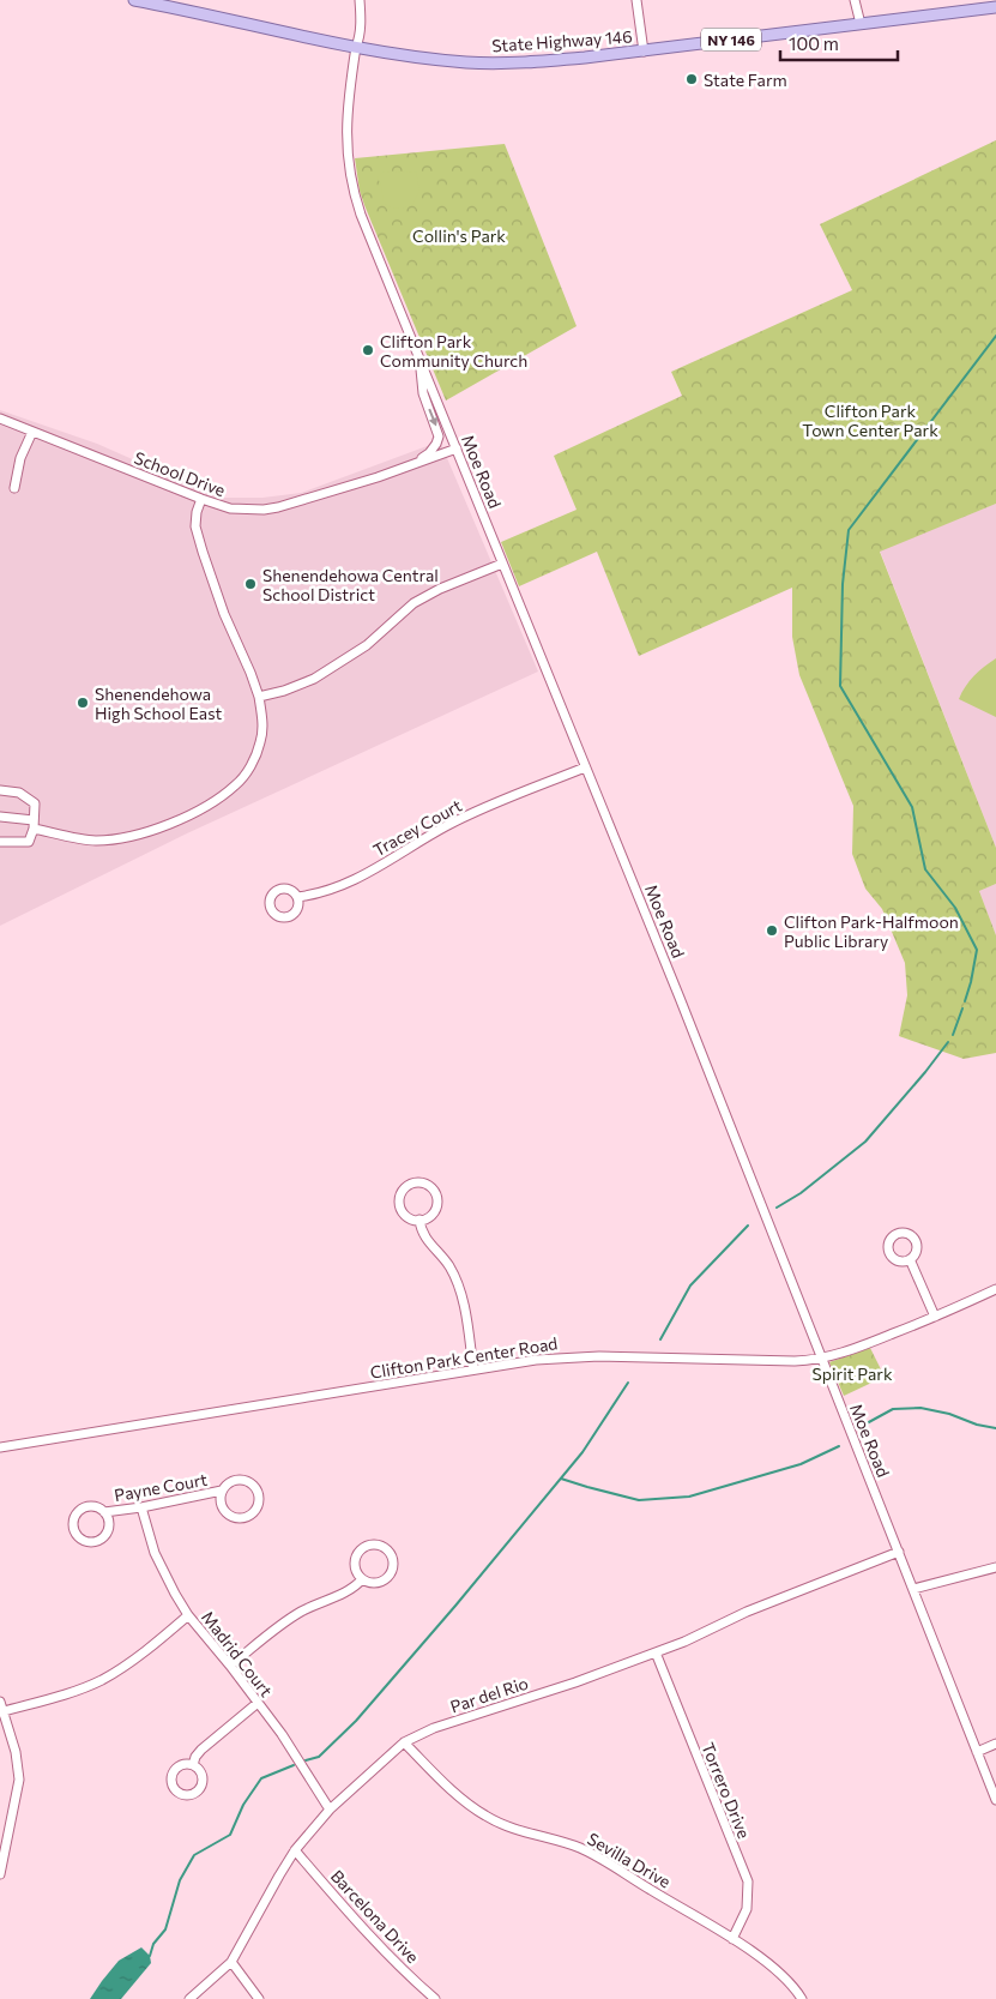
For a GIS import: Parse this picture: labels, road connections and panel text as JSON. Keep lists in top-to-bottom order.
{
  "streets": {
    "main road": ["NY 146", "State Highway 146"],
    "street": [
      "Moe Road",
      "School Drive",
      "Tracey Court",
      "Clifton Park Center Road",
      "Payne Court",
      "Madrid Court",
      "Par del Rio",
      "Torrero Drive",
      "Sevilla Drive",
      "Barcelona Drive"
    ]
  },
  "crossings": [
    ["State Highway 146", "Moe Road"],
    ["Moe Road", "School Drive"],
    ["Moe Road", "Tracey Court"],
    ["Moe Road", "Clifton Park Center Road"],
    ["Moe Road", "Par del Rio"],
    ["Payne Court", "Madrid Court"],
    ["Madrid Court", "Par del Rio"],
    ["Par del Rio", "Torrero Drive"],
    ["Par del Rio", "Sevilla Drive"],
    ["Par del Rio", "Barcelona Drive"],
    ["Torrero Drive", "Sevilla Drive"]
  ],
  "parks": ["Collin's Park", "Clifton Park Town Center Park", "Spirit Park"],
  "places": [
    "State Farm",
    "Clifton Park Community Church",
    "Shenendehowa Central School District",
    "Shenendehowa High School East",
    "Clifton Park-Halfmoon Public Library"
  ],
  "scale_bar": "100 m"
}
